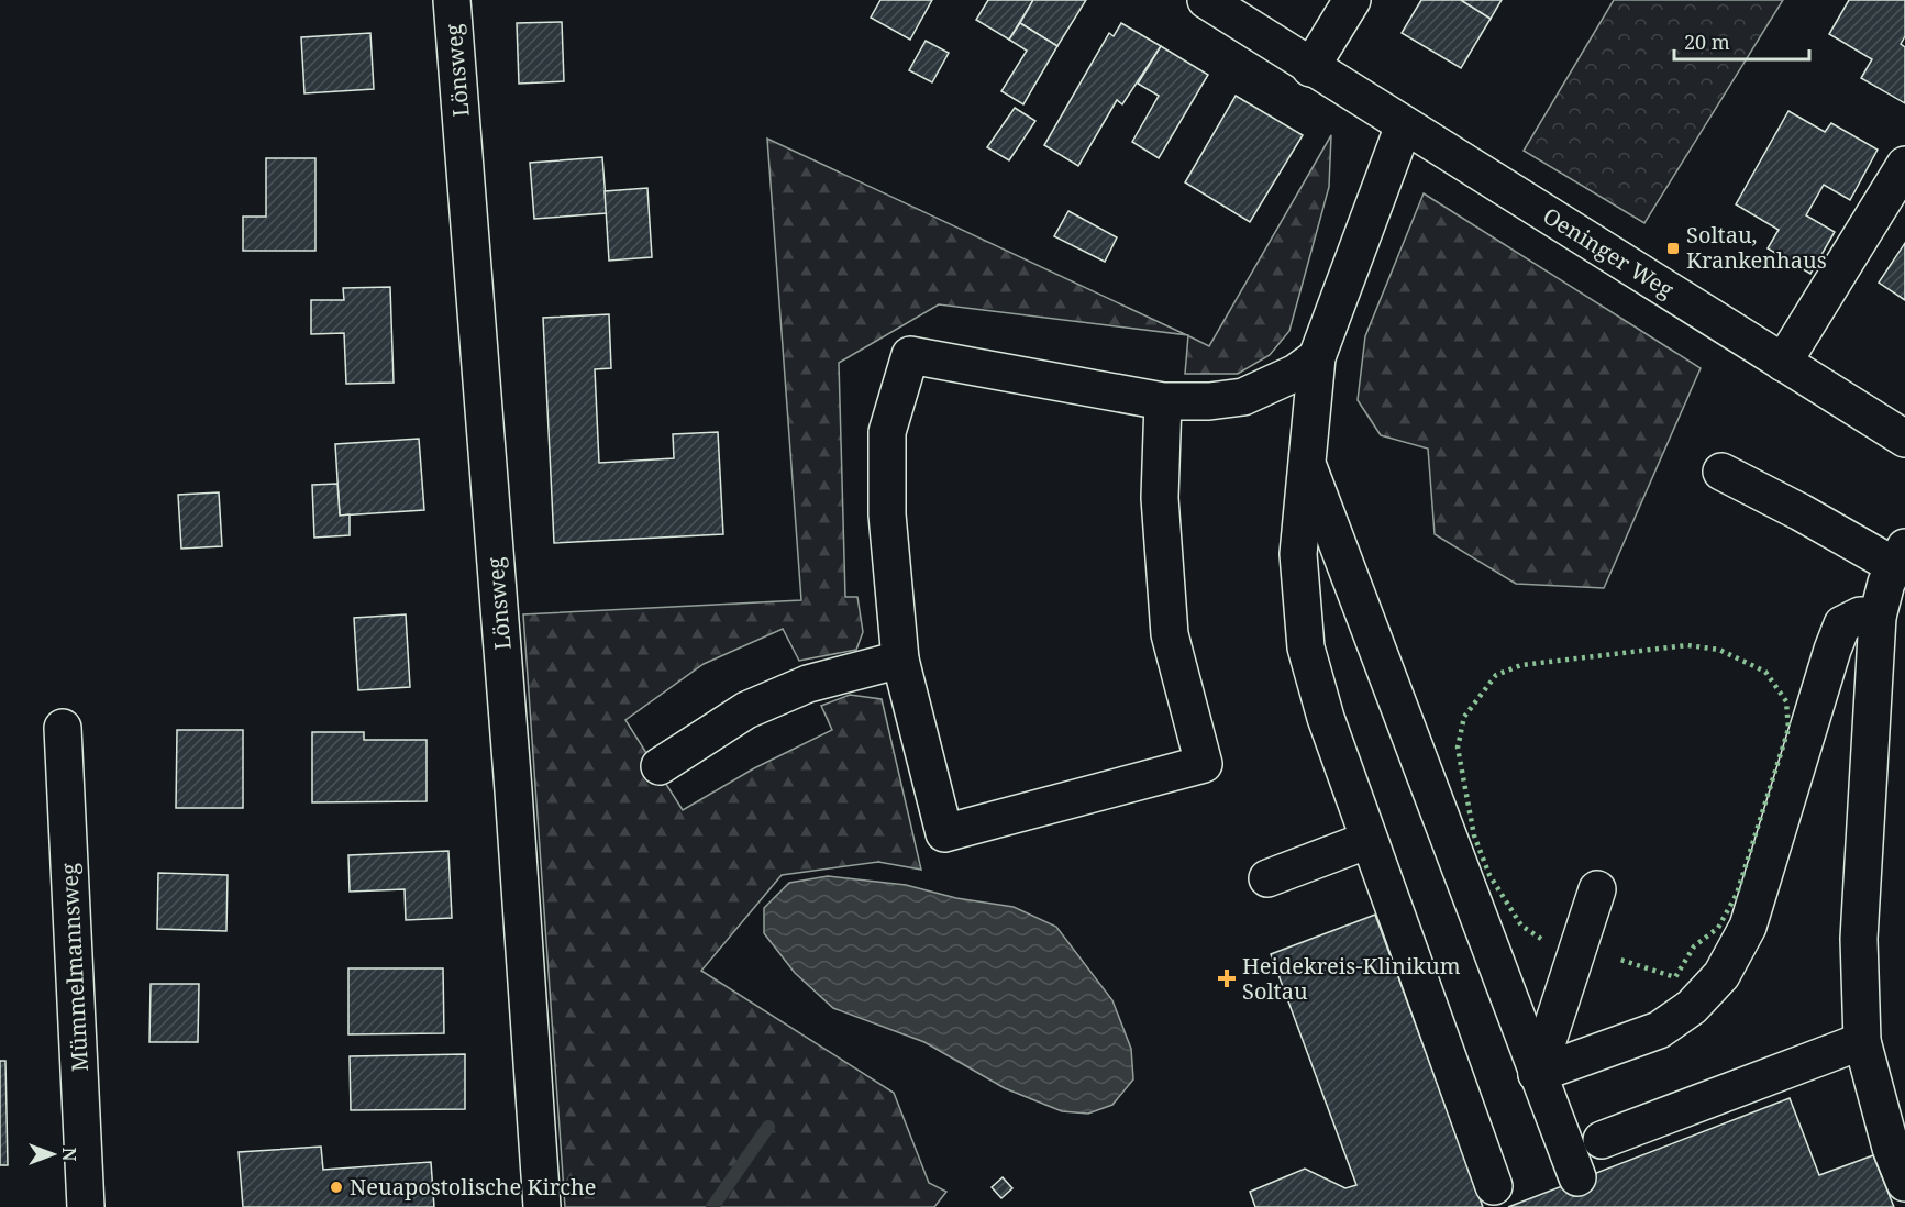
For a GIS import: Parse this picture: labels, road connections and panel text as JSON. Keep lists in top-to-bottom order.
{
  "streets": {
    "street": ["Lönsweg", "Oeninger Weg", "Mümmelmannsweg"]
  },
  "places": {
    "transit": ["Soltau, Krankenhaus"],
    "health": ["Heidekreis-Klinikum Soltau"],
    "other": ["Neuapostolische Kirche"]
  },
  "scale_bar": "20 m",
  "north": "right"
}
